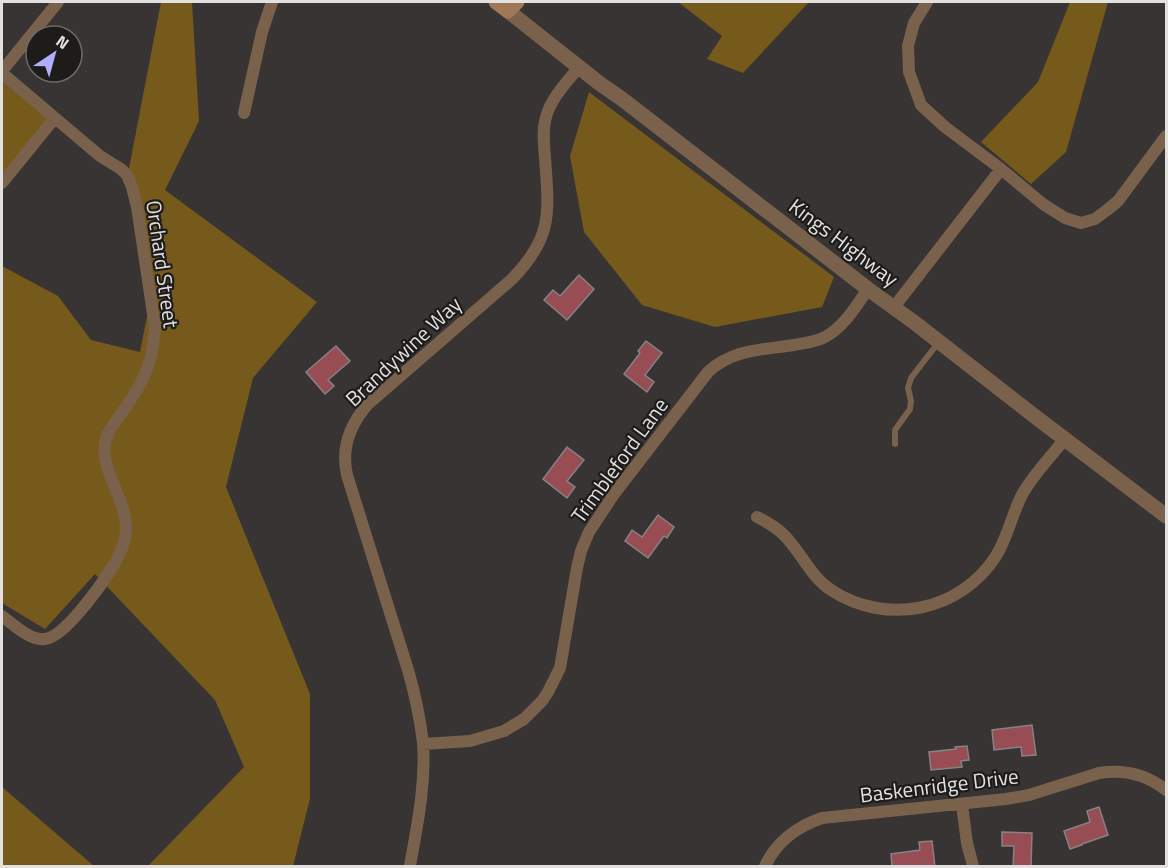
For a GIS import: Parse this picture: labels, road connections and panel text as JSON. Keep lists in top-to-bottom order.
{
  "streets": {
    "street": [
      "Kings Highway",
      "Orchard Street",
      "Brandywine Way",
      "Trimbleford Lane",
      "Baskenridge Drive"
    ]
  },
  "crossings": [
    ["Kings Highway", "Brandywine Way"],
    ["Kings Highway", "Trimbleford Lane"],
    ["Brandywine Way", "Trimbleford Lane"]
  ],
  "north": "top right"
}
